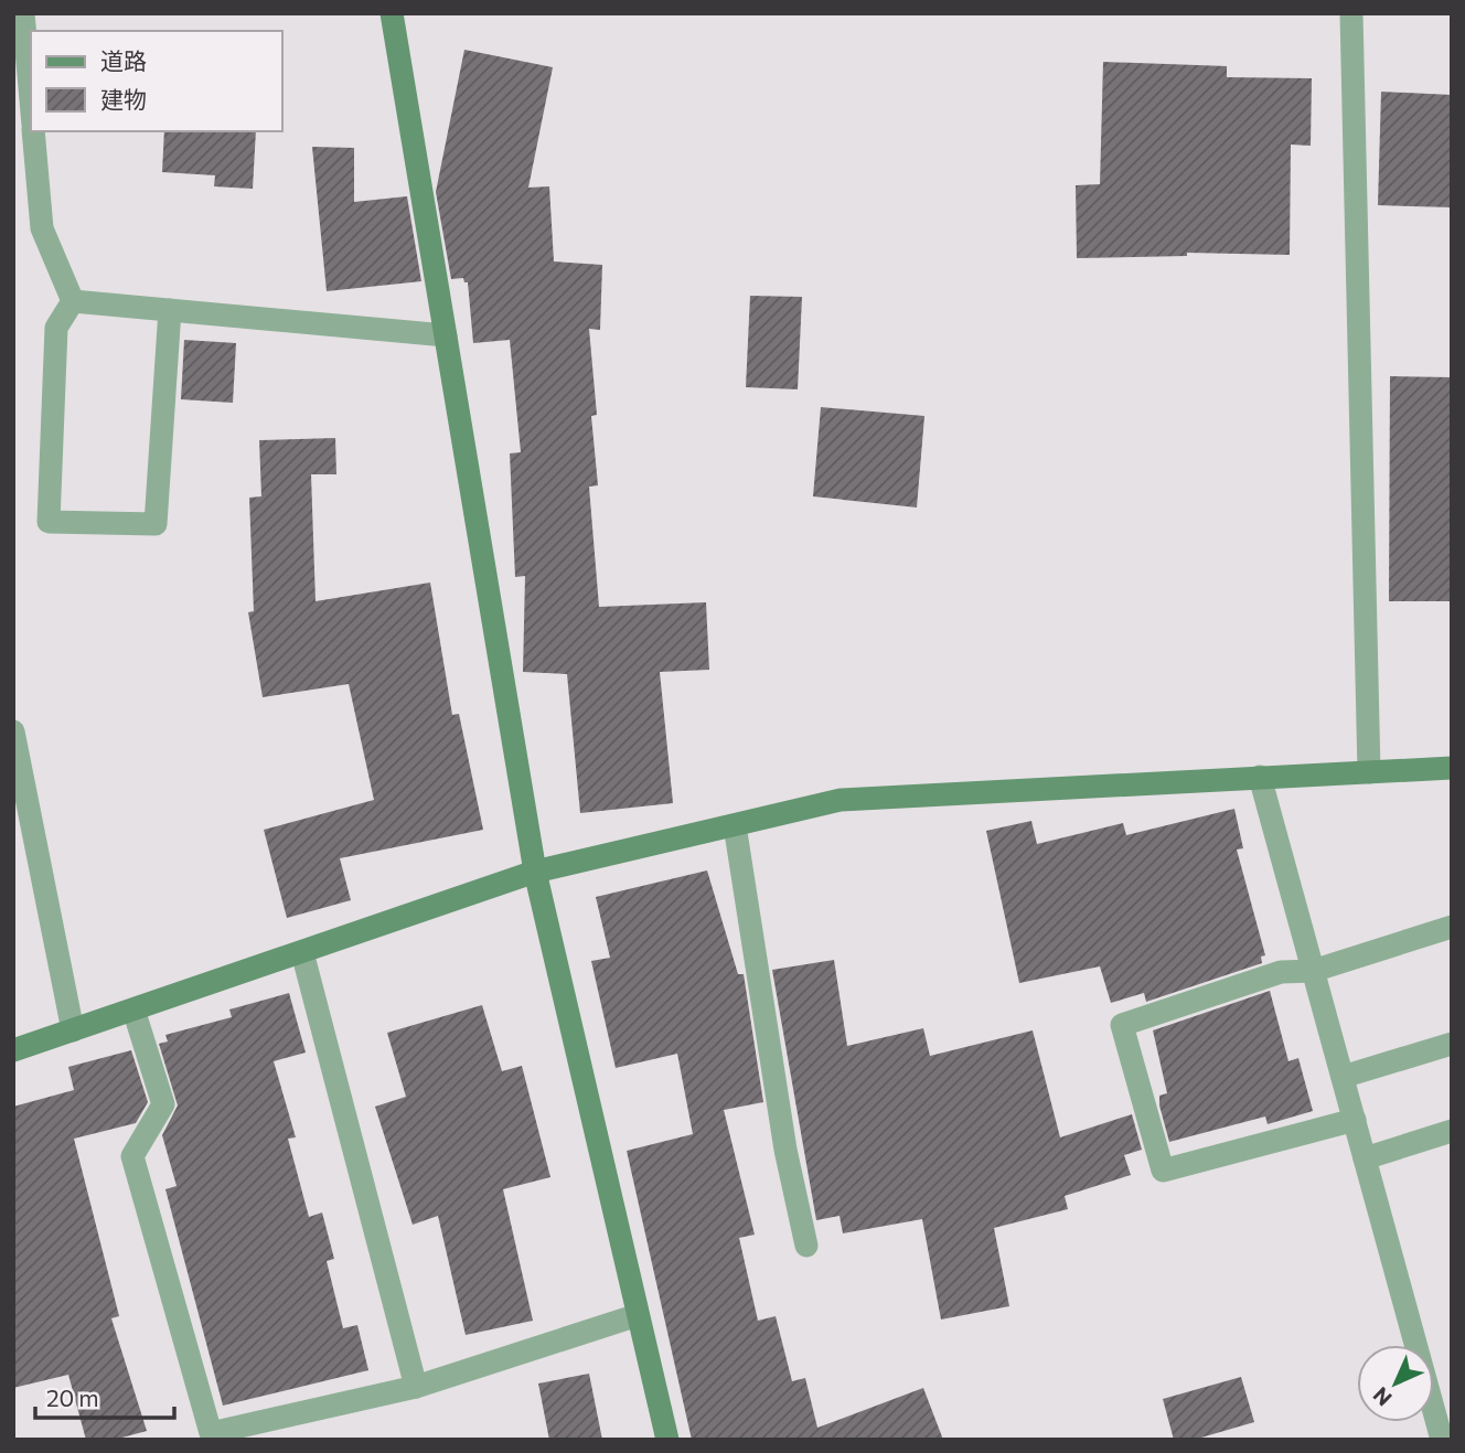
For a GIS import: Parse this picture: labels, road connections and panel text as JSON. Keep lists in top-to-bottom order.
{
  "legend": ["道路", "建物"],
  "scale_bar": "20 m",
  "north": "bottom left"
}
